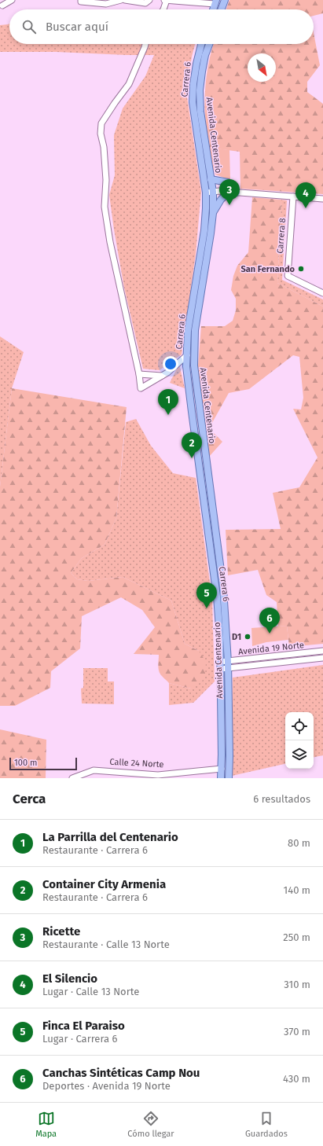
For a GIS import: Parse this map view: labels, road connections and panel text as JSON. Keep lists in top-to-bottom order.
{
  "streets": {
    "main road": ["Carrera 6", "Avenida Centenario"],
    "street": ["Carrera 8", "Avenida 19 Norte", "Calle 24 Norte"]
  },
  "crossings": [
    ["Carrera 6", "Avenida 19 Norte"],
    ["Carrera 6", "Calle 24 Norte"],
    ["Avenida Centenario", "Avenida 19 Norte"]
  ],
  "places": ["San Fernando", "D1"],
  "scale_bar": "100 m",
  "north": "bottom right",
  "page": {
    "search": "Buscar aquí",
    "pins": [
      "3",
      "4",
      "1",
      "2",
      "5",
      "6"
    ],
    "scale": "100 m",
    "heading": ["Cerca", "6 resultados"],
    "list": [
      {
        "mark": "1",
        "name": "La Parrilla del Centenario",
        "note": "Restaurante · Carrera 6",
        "value": "80 m"
      },
      {
        "mark": "2",
        "name": "Container City Armenia",
        "note": "Restaurante · Carrera 6",
        "value": "140 m"
      },
      {
        "mark": "3",
        "name": "Ricette",
        "note": "Restaurante · Calle 13 Norte",
        "value": "250 m"
      },
      {
        "mark": "4",
        "name": "El Silencio",
        "note": "Lugar · Calle 13 Norte",
        "value": "310 m"
      },
      {
        "mark": "5",
        "name": "Finca El Paraiso",
        "note": "Lugar · Carrera 6",
        "value": "370 m"
      },
      {
        "mark": "6",
        "name": "Canchas Sintéticas Camp Nou",
        "note": "Deportes · Avenida 19 Norte",
        "value": "430 m"
      }
    ],
    "nav": ["Mapa", "Cómo llegar", "Guardados"]
  }
}
